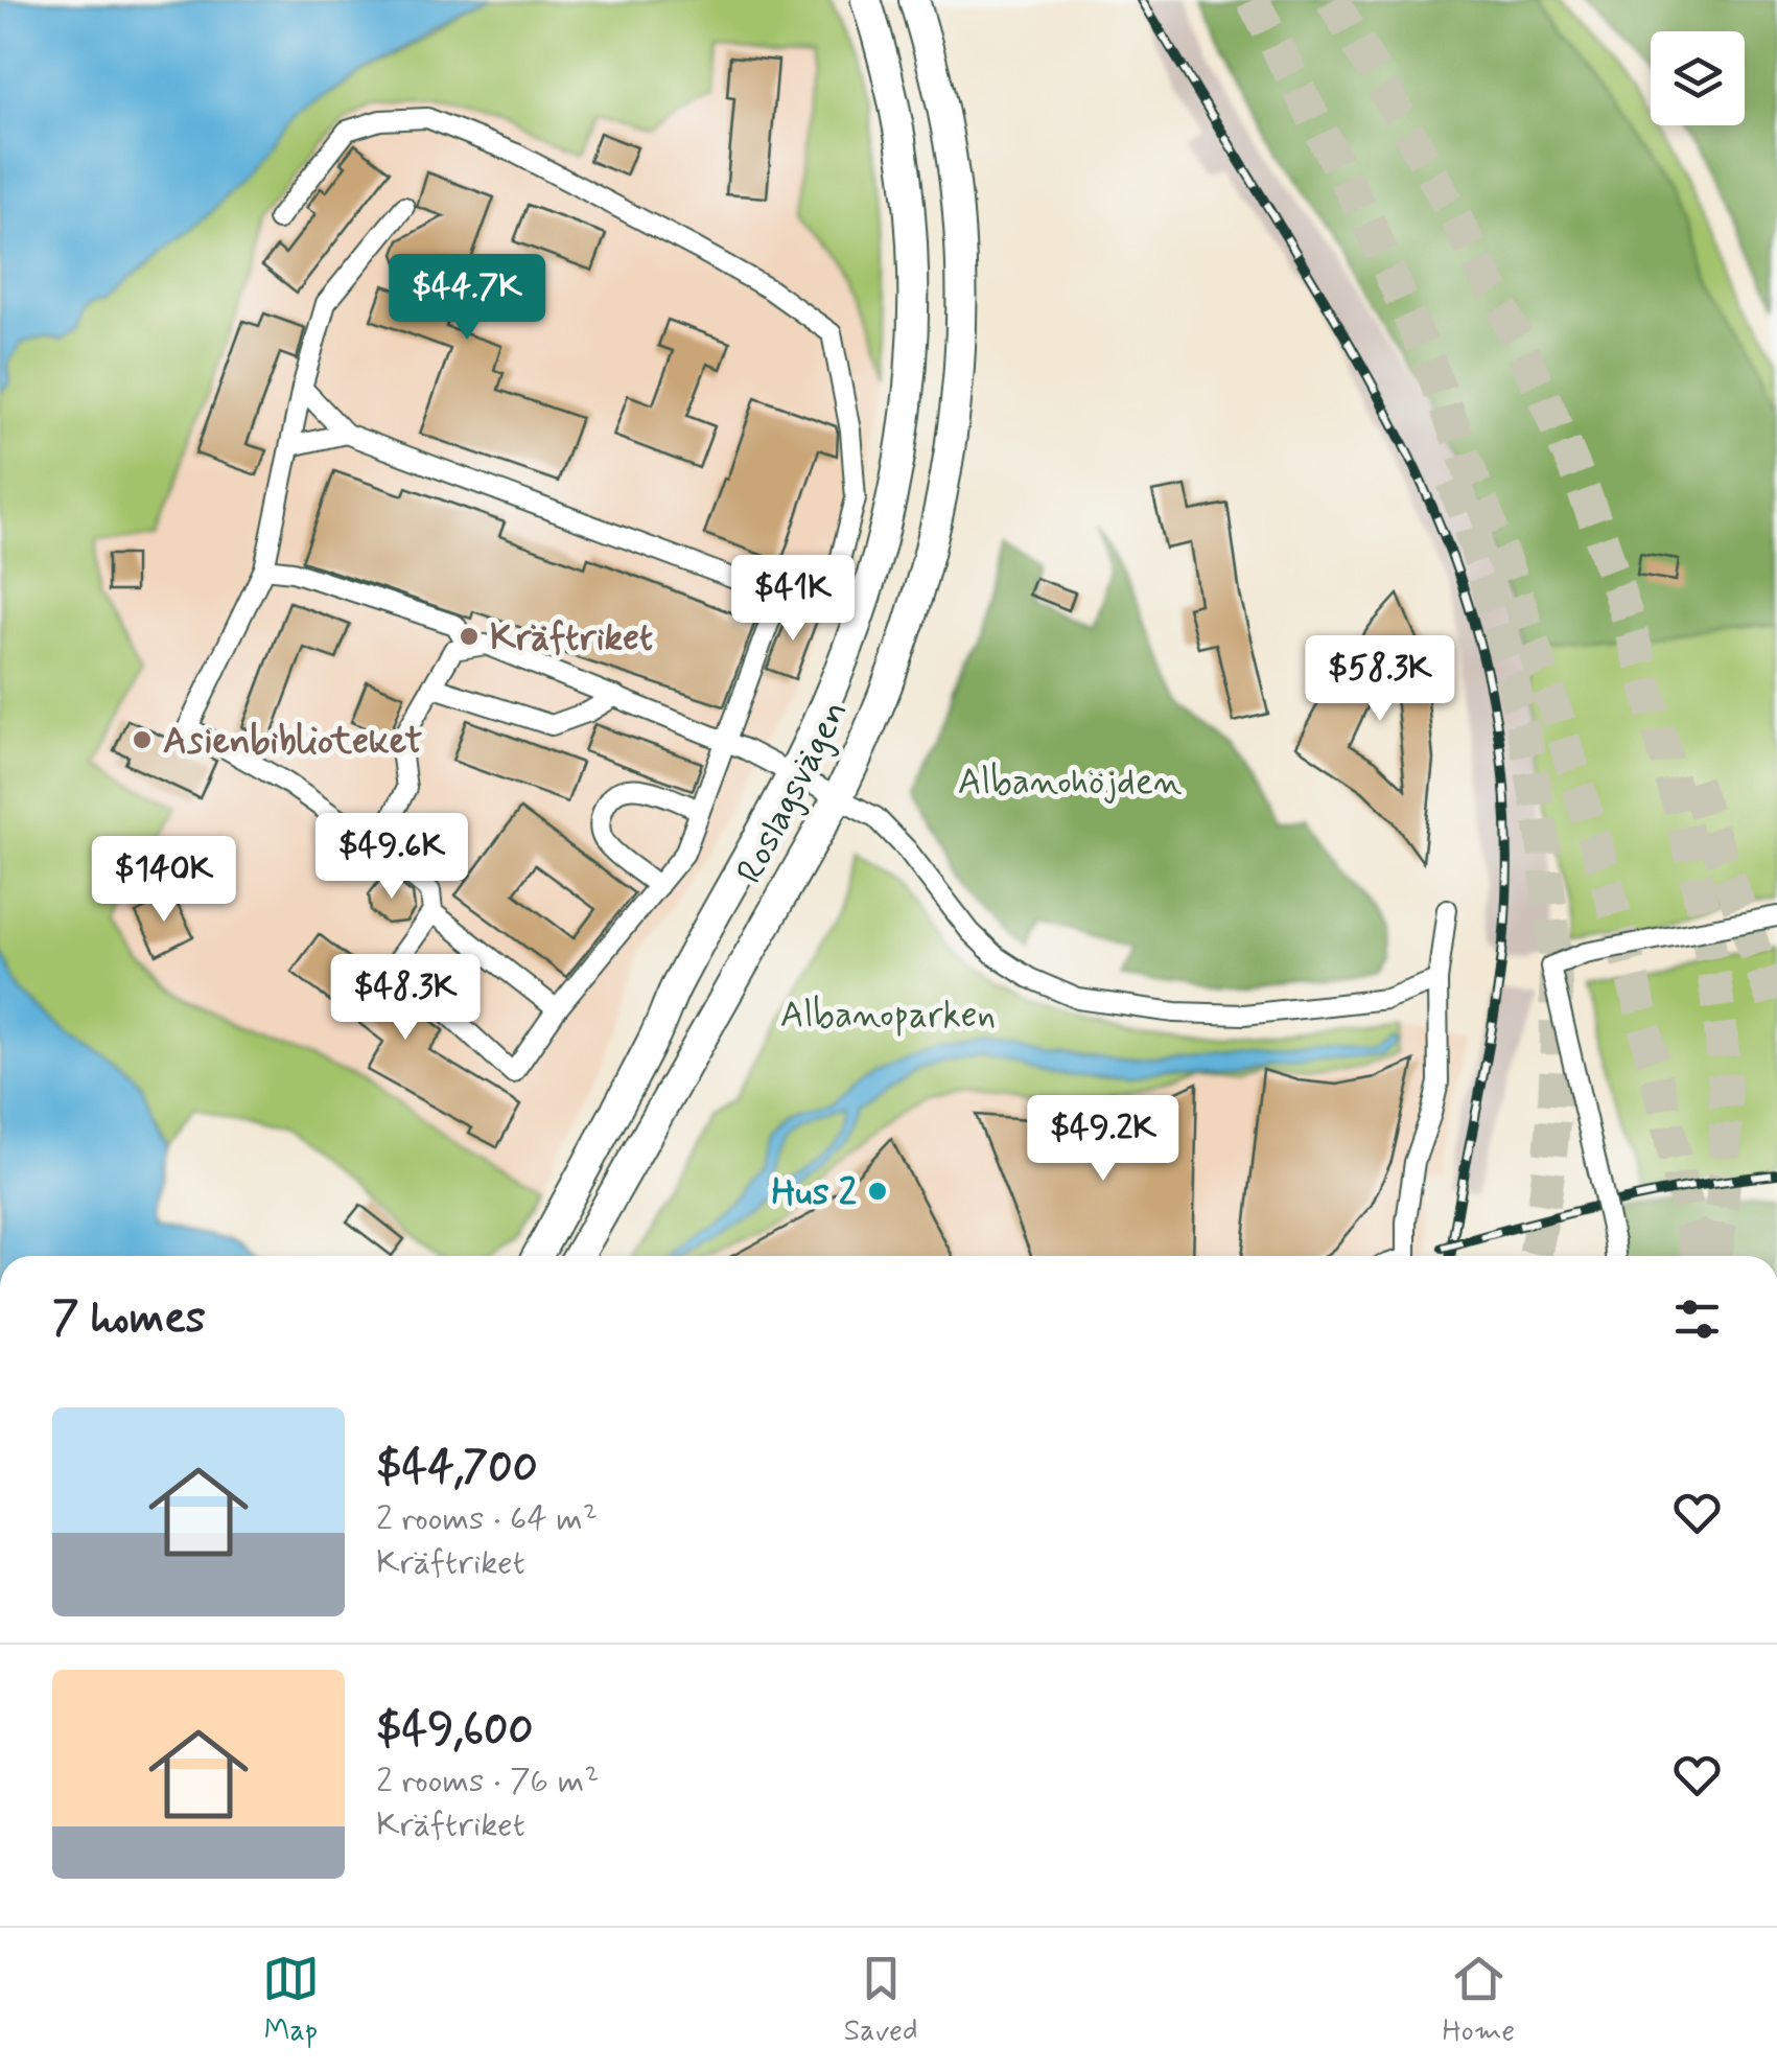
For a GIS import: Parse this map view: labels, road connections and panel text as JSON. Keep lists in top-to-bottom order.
{
  "streets": {
    "main road": ["Roslagsvägen"]
  },
  "parks": ["Albanohöjden", "Albanoparken"],
  "places": ["Kräftriket", "Asienbiblioteket", "Hus 2"],
  "page": {
    "price": [
      "$44.7K",
      "$41K",
      "$58.3K",
      "$49.6K",
      "$140K",
      "$48.3K",
      "$49.2K"
    ],
    "heading": "7 homes",
    "list": [
      {
        "name": "$44,700",
        "note": "2 rooms · 64 m² · Kräftriket"
      },
      {
        "name": "$49,600",
        "note": "2 rooms · 76 m² · Kräftriket"
      }
    ],
    "tabs": ["Map", "Saved", "Home"]
  }
}
